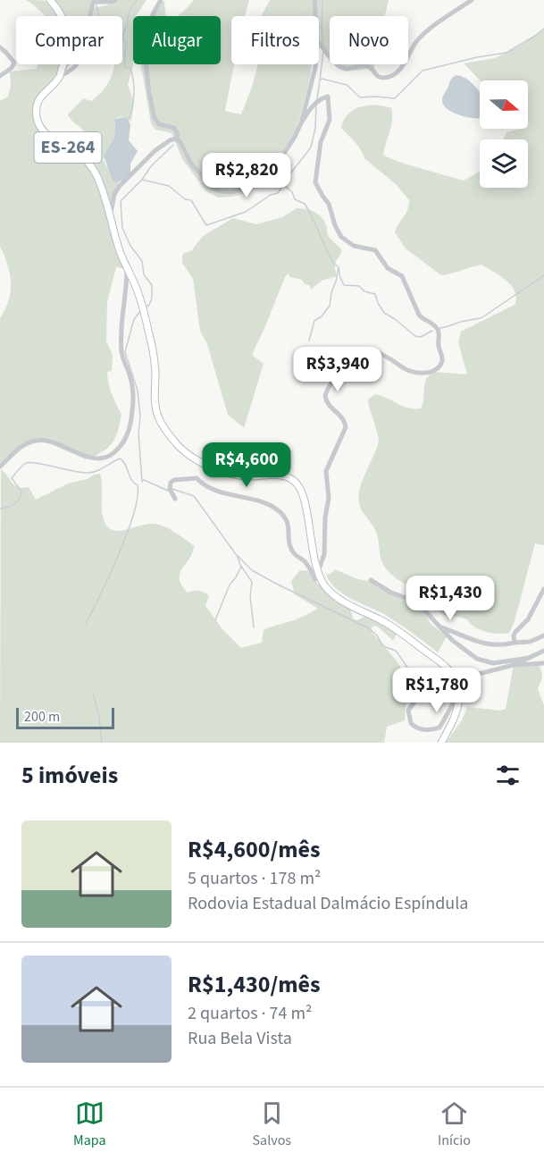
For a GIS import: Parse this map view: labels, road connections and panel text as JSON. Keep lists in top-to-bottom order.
{
  "streets": {
    "main road": ["ES-264"]
  },
  "scale_bar": "200 m",
  "north": "right",
  "page": {
    "chip": [
      "Comprar",
      "Alugar",
      "Filtros",
      "Novo"
    ],
    "price": [
      "R$2,820",
      "R$3,940",
      "R$4,600",
      "R$1,430",
      "R$1,780"
    ],
    "scale": "200 m",
    "heading": "5 imóveis",
    "list": [
      {
        "name": "R$4,600/mês",
        "note": "5 quartos · 178 m² · Rodovia Estadual Dalmácio Espíndula"
      },
      {
        "name": "R$1,430/mês",
        "note": "2 quartos · 74 m² · Rua Bela Vista"
      }
    ],
    "tabs": ["Mapa", "Salvos", "Início"]
  }
}
